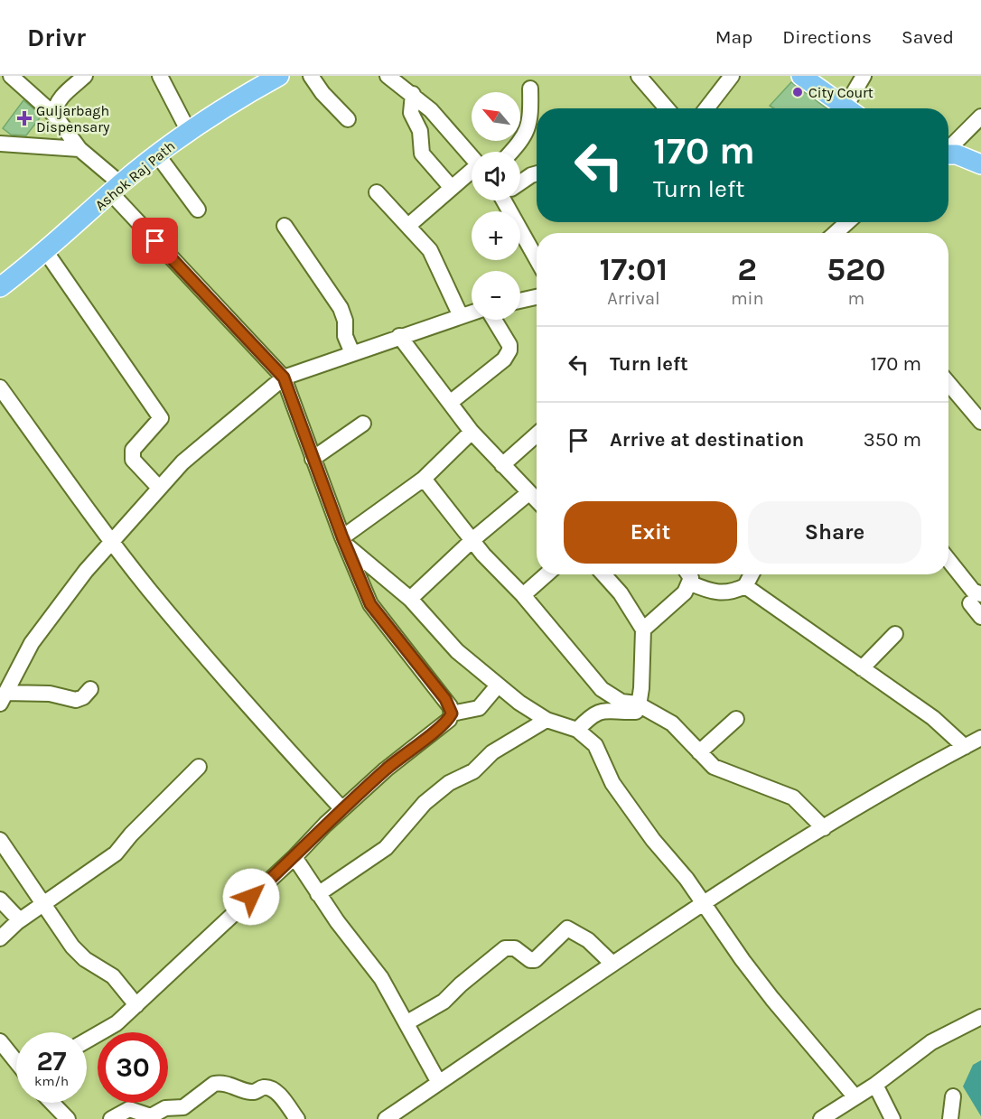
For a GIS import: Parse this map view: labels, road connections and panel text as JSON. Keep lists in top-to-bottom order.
{
  "streets": {
    "main road": ["Ashok Raj Path"]
  },
  "places": {
    "other": ["City Court"],
    "health": ["Guljarbagh Dispensary"]
  },
  "north": "top left",
  "page": {
    "header": "Drivr",
    "nav": ["Map", "Directions", "Saved"],
    "map_buttons": ["+", "−"],
    "turn": ["170 m", "Turn left"],
    "eta": [
      "17:01",
      "Arrival",
      "2",
      "min",
      "520",
      "m"
    ],
    "list": [
      {
        "name": "Turn left",
        "value": "170 m"
      },
      {
        "name": "Arrive at destination",
        "value": "350 m"
      }
    ],
    "buttons": ["Exit", "Share"],
    "speed": "27 km/h",
    "limit": "30"
  }
}
